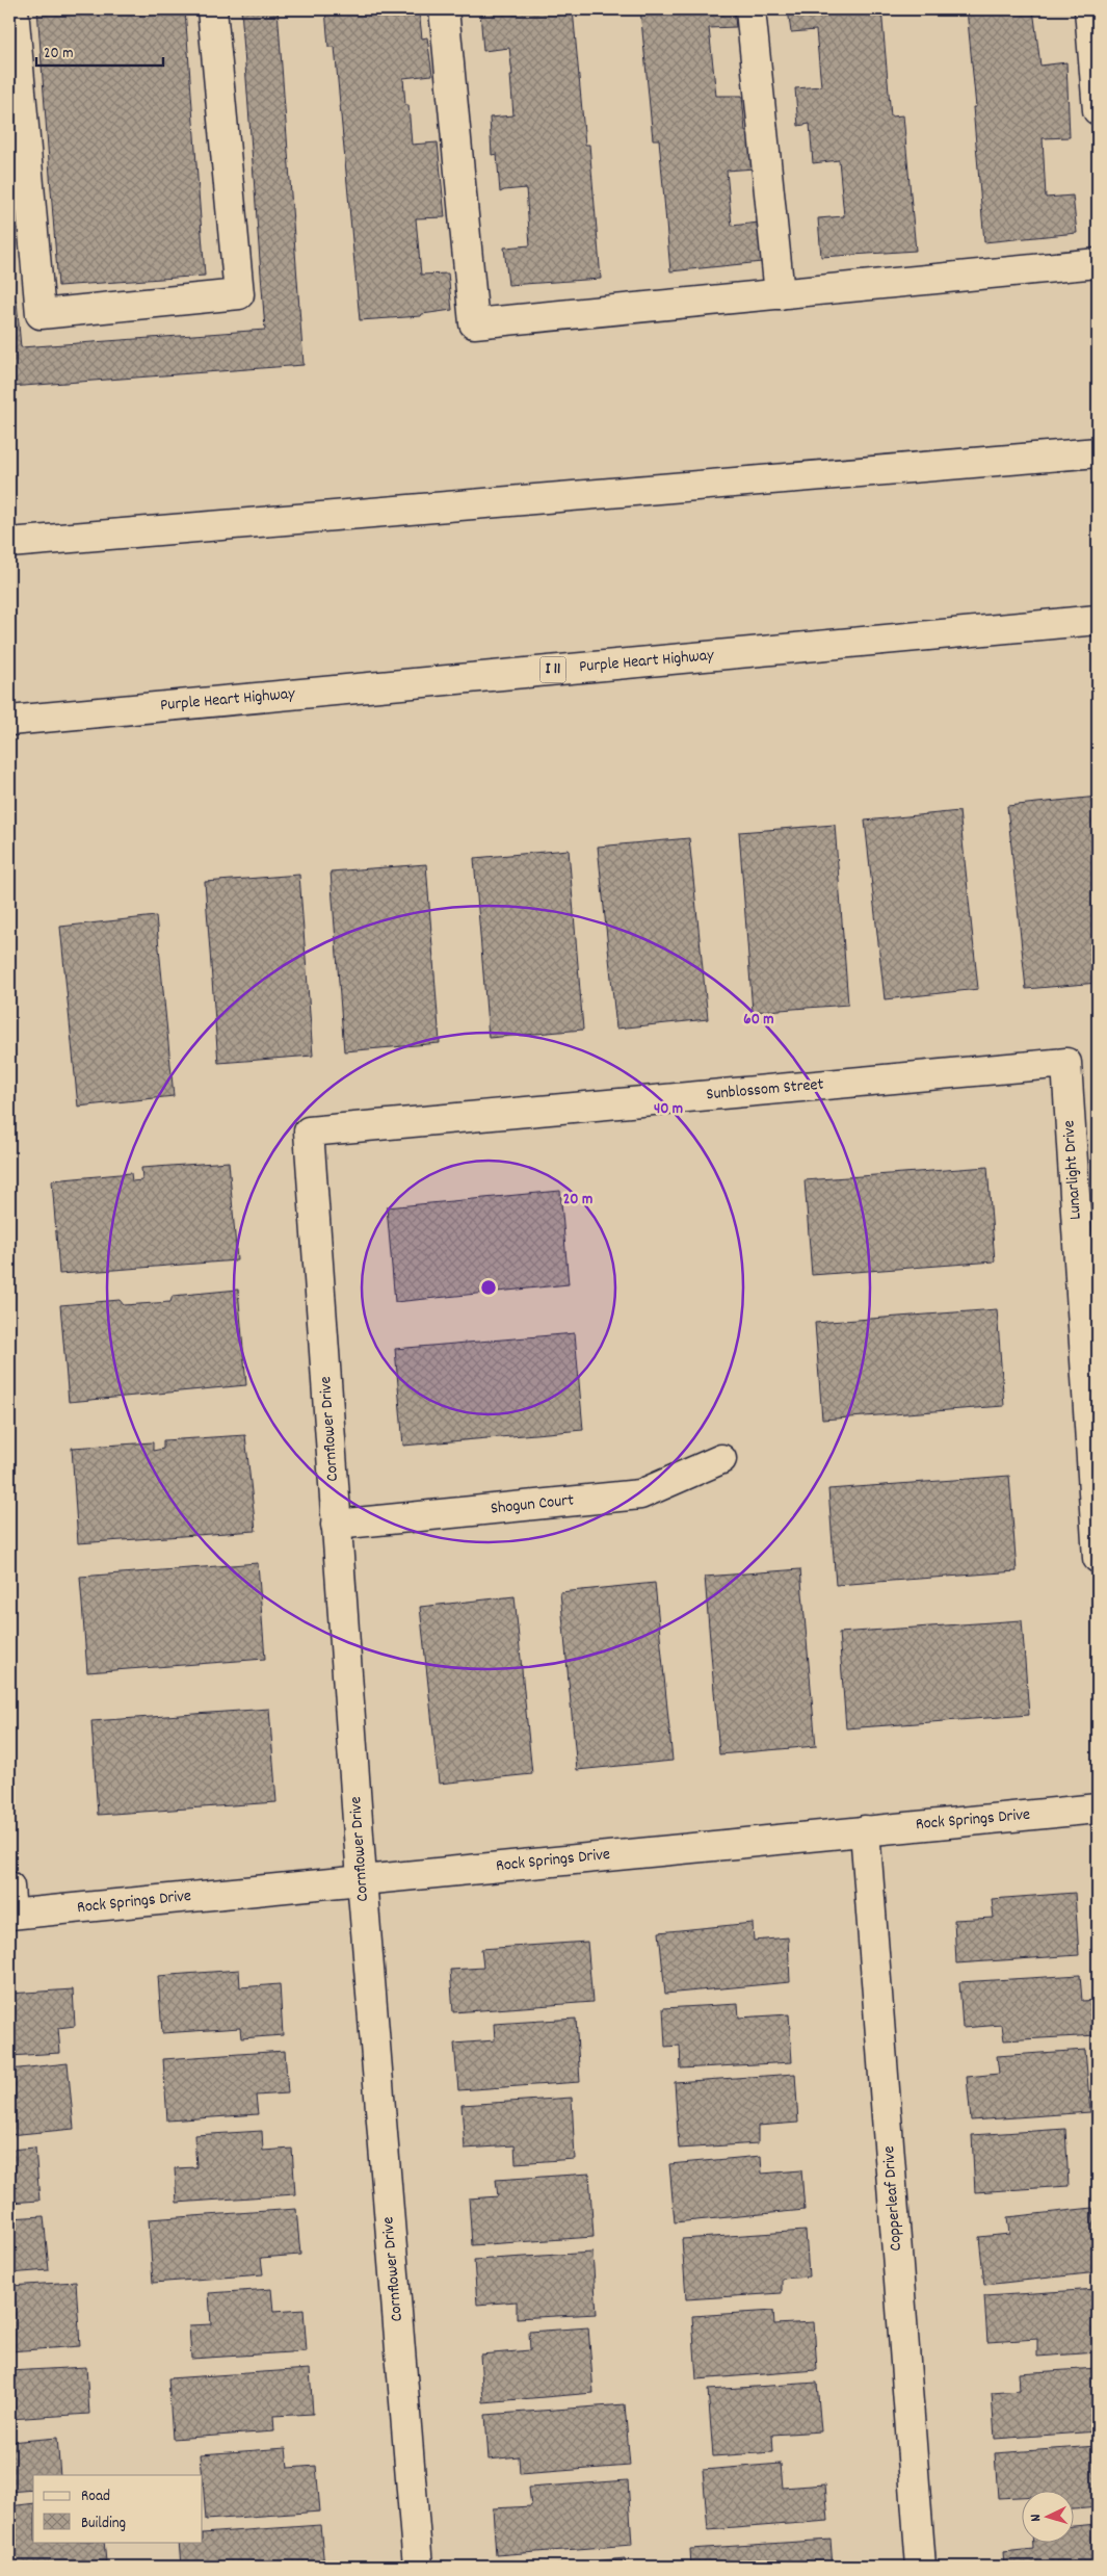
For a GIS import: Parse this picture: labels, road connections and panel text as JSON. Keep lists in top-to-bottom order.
{
  "streets": {
    "main road": [
      "Purple Heart Highway",
      "I 11",
      "Sunblossom Street",
      "Lunarlight Drive",
      "Cornflower Drive",
      "Shogun Court",
      "Rock Springs Drive",
      "Copperleaf Drive"
    ]
  },
  "crossings": [
    ["Sunblossom Street", "Lunarlight Drive"],
    ["Sunblossom Street", "Cornflower Drive"],
    ["Cornflower Drive", "Shogun Court"],
    ["Cornflower Drive", "Rock Springs Drive"],
    ["Rock Springs Drive", "Copperleaf Drive"]
  ],
  "legend": ["Road", "Building"],
  "scale_bar": "20 m",
  "north": "left",
  "rings": ["60 m", "40 m", "20 m"]
}
